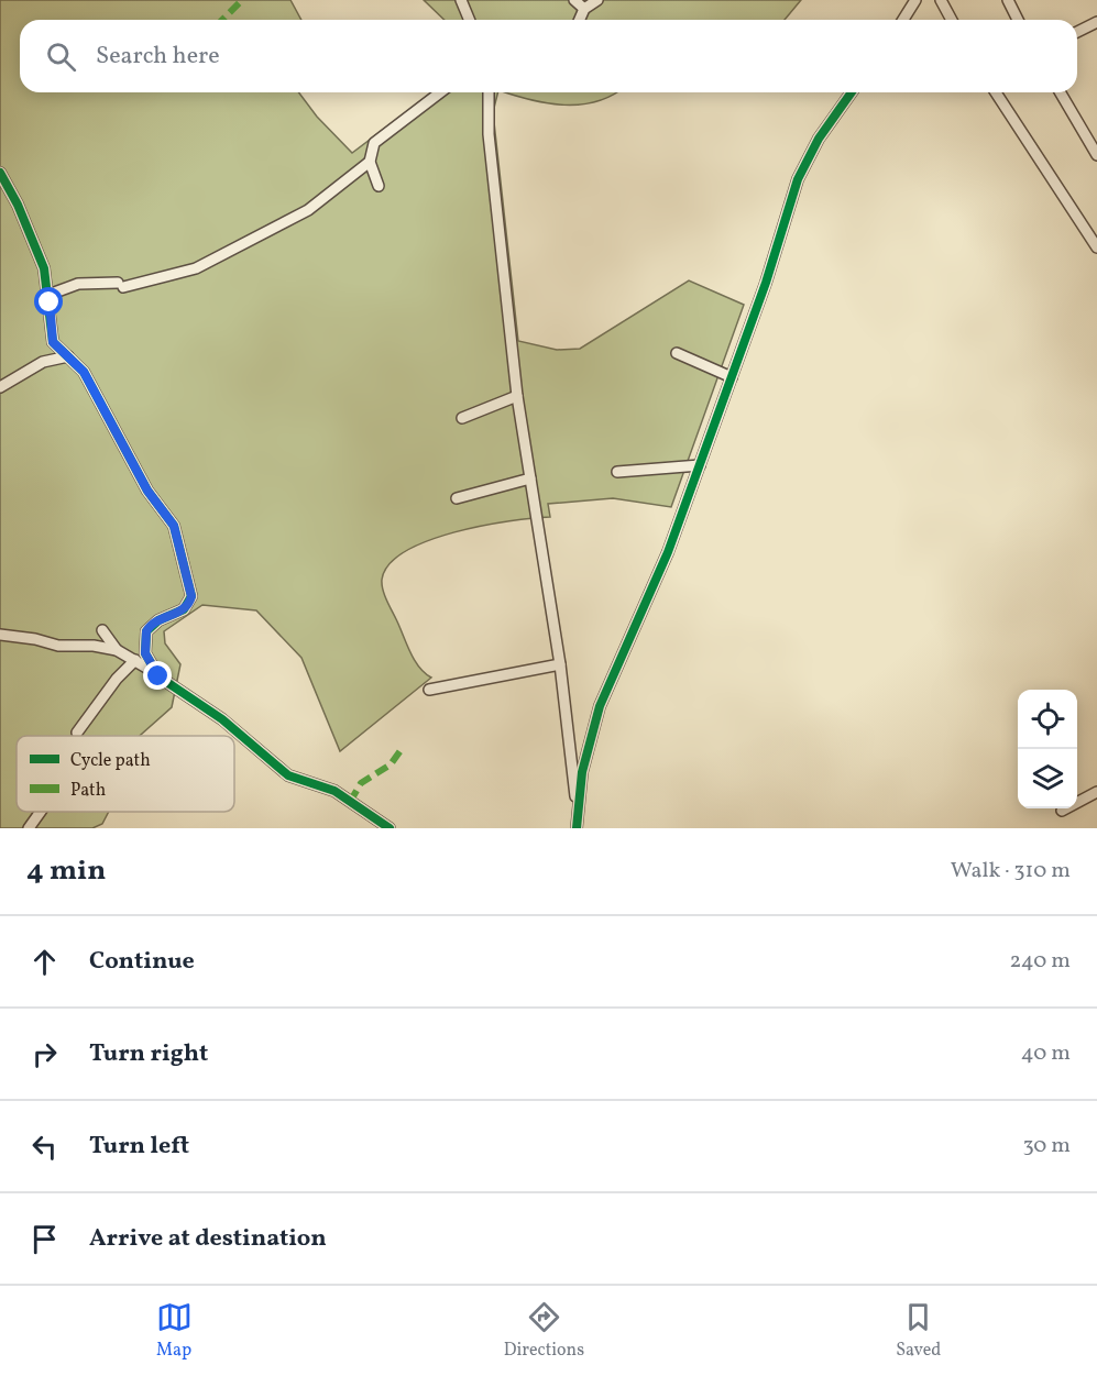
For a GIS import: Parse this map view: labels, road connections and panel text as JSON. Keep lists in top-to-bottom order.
{
  "legend": ["Cycle path", "Path"],
  "page": {
    "search": "Search here",
    "heading": ["4 min", "Walk · 310 m"],
    "list": [
      ["Continue", "240 m"],
      ["Turn right", "40 m"],
      ["Turn left", "30 m"],
      "Arrive at destination"
    ],
    "nav": ["Map", "Directions", "Saved"]
  }
}
